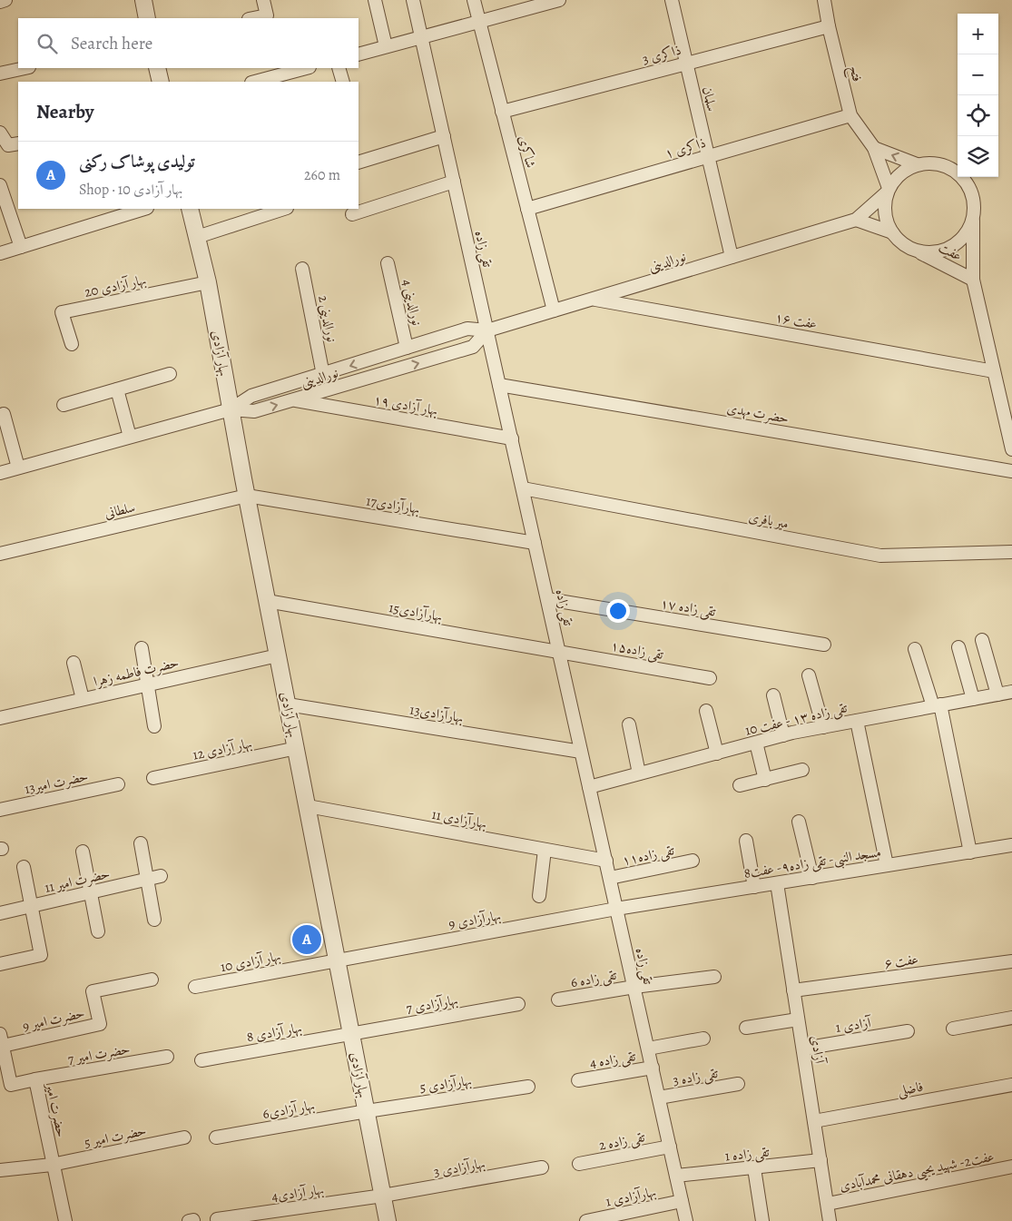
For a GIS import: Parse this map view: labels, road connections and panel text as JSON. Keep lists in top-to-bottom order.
{
  "streets": {
    "street": [
      "ذاکری 3",
      "فتح",
      "سلمان",
      "ذاکری ۱",
      "شاکری",
      "تقی زاده",
      "عفت",
      "نورالدینی",
      "بهار آزادی 20",
      "نورالدینی 4",
      "نورالدینی 2",
      "عفت ۱۶",
      "بهار آزادی",
      "بهار آزادی ۱۹",
      "حضرت مهدی",
      "بهارآزادی17",
      "سلطانی",
      "میر بافری",
      "تقی زاده ۱۷",
      "بهارآزادی15",
      "تقی زاده۱۵",
      "حضرت فاطمه زهرا",
      "بهارآزادی13",
      "تقی زاده ۱۳ - عفت 10",
      "بهار آزادی 12",
      "حضرت امیر13",
      "بهارآزادی 11",
      "تقی زاده۱۱",
      "مسجد النبی- تقی زاده۹- عفت8",
      "حضرت امیر 11",
      "بهارآزادی 9",
      "بهار آزادی 10",
      "عفت ۶",
      "تقی زاده 6",
      "بهارآزادی 7",
      "حضرت امیر 9",
      "آزادی 1",
      "بهار آزادی 8",
      "آزادی",
      "حضرت امیر 7",
      "تقی زاده 4",
      "تقی زاده 3",
      "بهارآزادی 5",
      "فاضلی",
      "بهار آزادی6",
      "حضرت امیر",
      "حضرت امیر 5",
      "تقی زاده 2",
      "تقی زاده 1",
      "بهارآزادی 3",
      "عفت2- شهید یحیی دهقانی محمدآبادی",
      "بهار آزادی4",
      "بهارآزادی 1"
    ]
  },
  "crossings": [
    ["ذاکری 3", "فتح"],
    ["ذاکری 3", "سلمان"],
    ["ذاکری 3", "شاکری"],
    ["فتح", "ذاکری ۱"],
    ["فتح", "عفت"],
    ["فتح", "نورالدینی"],
    ["سلمان", "ذاکری ۱"],
    ["سلمان", "نورالدینی"],
    ["ذاکری ۱", "شاکری"],
    ["شاکری", "نورالدینی"],
    ["تقی زاده", "نورالدینی"],
    ["تقی زاده", "بهار آزادی ۱۹"],
    ["تقی زاده", "حضرت مهدی"],
    ["تقی زاده", "بهارآزادی17"],
    ["تقی زاده", "میر بافری"],
    ["تقی زاده", "تقی زاده ۱۷"],
    ["تقی زاده", "بهارآزادی15"],
    ["تقی زاده", "تقی زاده۱۵"],
    ["تقی زاده", "بهارآزادی13"],
    ["تقی زاده", "تقی زاده ۱۳ - عفت 10"],
    ["تقی زاده", "بهارآزادی 11"],
    ["تقی زاده", "تقی زاده۱۱"],
    ["تقی زاده", "مسجد النبی- تقی زاده۹- عفت8"],
    ["تقی زاده", "بهارآزادی 9"],
    ["تقی زاده", "تقی زاده 6"],
    ["تقی زاده", "تقی زاده 4"],
    ["تقی زاده", "تقی زاده 3"],
    ["تقی زاده", "تقی زاده 2"],
    ["تقی زاده", "تقی زاده 1"],
    ["تقی زاده", "بهارآزادی 1"],
    ["عفت", "نورالدینی"],
    ["عفت", "عفت ۱۶"],
    ["نورالدینی", "نورالدینی 4"],
    ["نورالدینی", "نورالدینی 2"],
    ["نورالدینی", "عفت ۱۶"],
    ["نورالدینی", "بهار آزادی"],
    ["نورالدینی", "بهار آزادی ۱۹"],
    ["بهار آزادی 20", "بهار آزادی"],
    ["بهار آزادی", "بهارآزادی17"],
    ["بهار آزادی", "سلطانی"],
    ["بهار آزادی", "بهارآزادی15"],
    ["بهار آزادی", "حضرت فاطمه زهرا"],
    ["بهار آزادی", "بهارآزادی13"],
    ["بهار آزادی", "بهار آزادی 12"],
    ["بهار آزادی", "بهارآزادی 11"],
    ["بهار آزادی", "بهارآزادی 9"],
    ["بهار آزادی", "بهار آزادی 10"],
    ["بهار آزادی", "بهارآزادی 7"],
    ["بهار آزادی", "بهار آزادی 8"],
    ["بهار آزادی", "بهارآزادی 5"],
    ["بهار آزادی", "بهار آزادی6"],
    ["بهار آزادی", "بهارآزادی 3"],
    ["بهار آزادی", "بهار آزادی4"],
    ["بهارآزادی17", "سلطانی"],
    ["بهارآزادی15", "تقی زاده۱۵"],
    ["مسجد النبی- تقی زاده۹- عفت8", "بهارآزادی 9"],
    ["مسجد النبی- تقی زاده۹- عفت8", "آزادی"],
    ["بهارآزادی 9", "بهار آزادی 10"],
    ["عفت ۶", "آزادی"],
    ["بهارآزادی 7", "بهار آزادی 8"],
    ["حضرت امیر 9", "حضرت امیر"],
    ["آزادی 1", "آزادی"],
    ["آزادی", "فاضلی"],
    ["آزادی", "تقی زاده 1"],
    ["آزادی", "عفت2- شهید یحیی دهقانی محمدآبادی"],
    ["حضرت امیر 7", "حضرت امیر"],
    ["بهارآزادی 5", "بهار آزادی6"],
    ["حضرت امیر", "حضرت امیر 5"],
    ["بهارآزادی 3", "بهار آزادی4"]
  ],
  "page": {
    "map_buttons": ["+", "−"],
    "search": "Search here",
    "heading": "Nearby",
    "list": [
      {
        "mark": "A",
        "name": "تولیدی پوشاک رکنی",
        "note": "Shop · بهار آزادی 10",
        "value": "260 m"
      }
    ],
    "pins": "A"
  }
}
